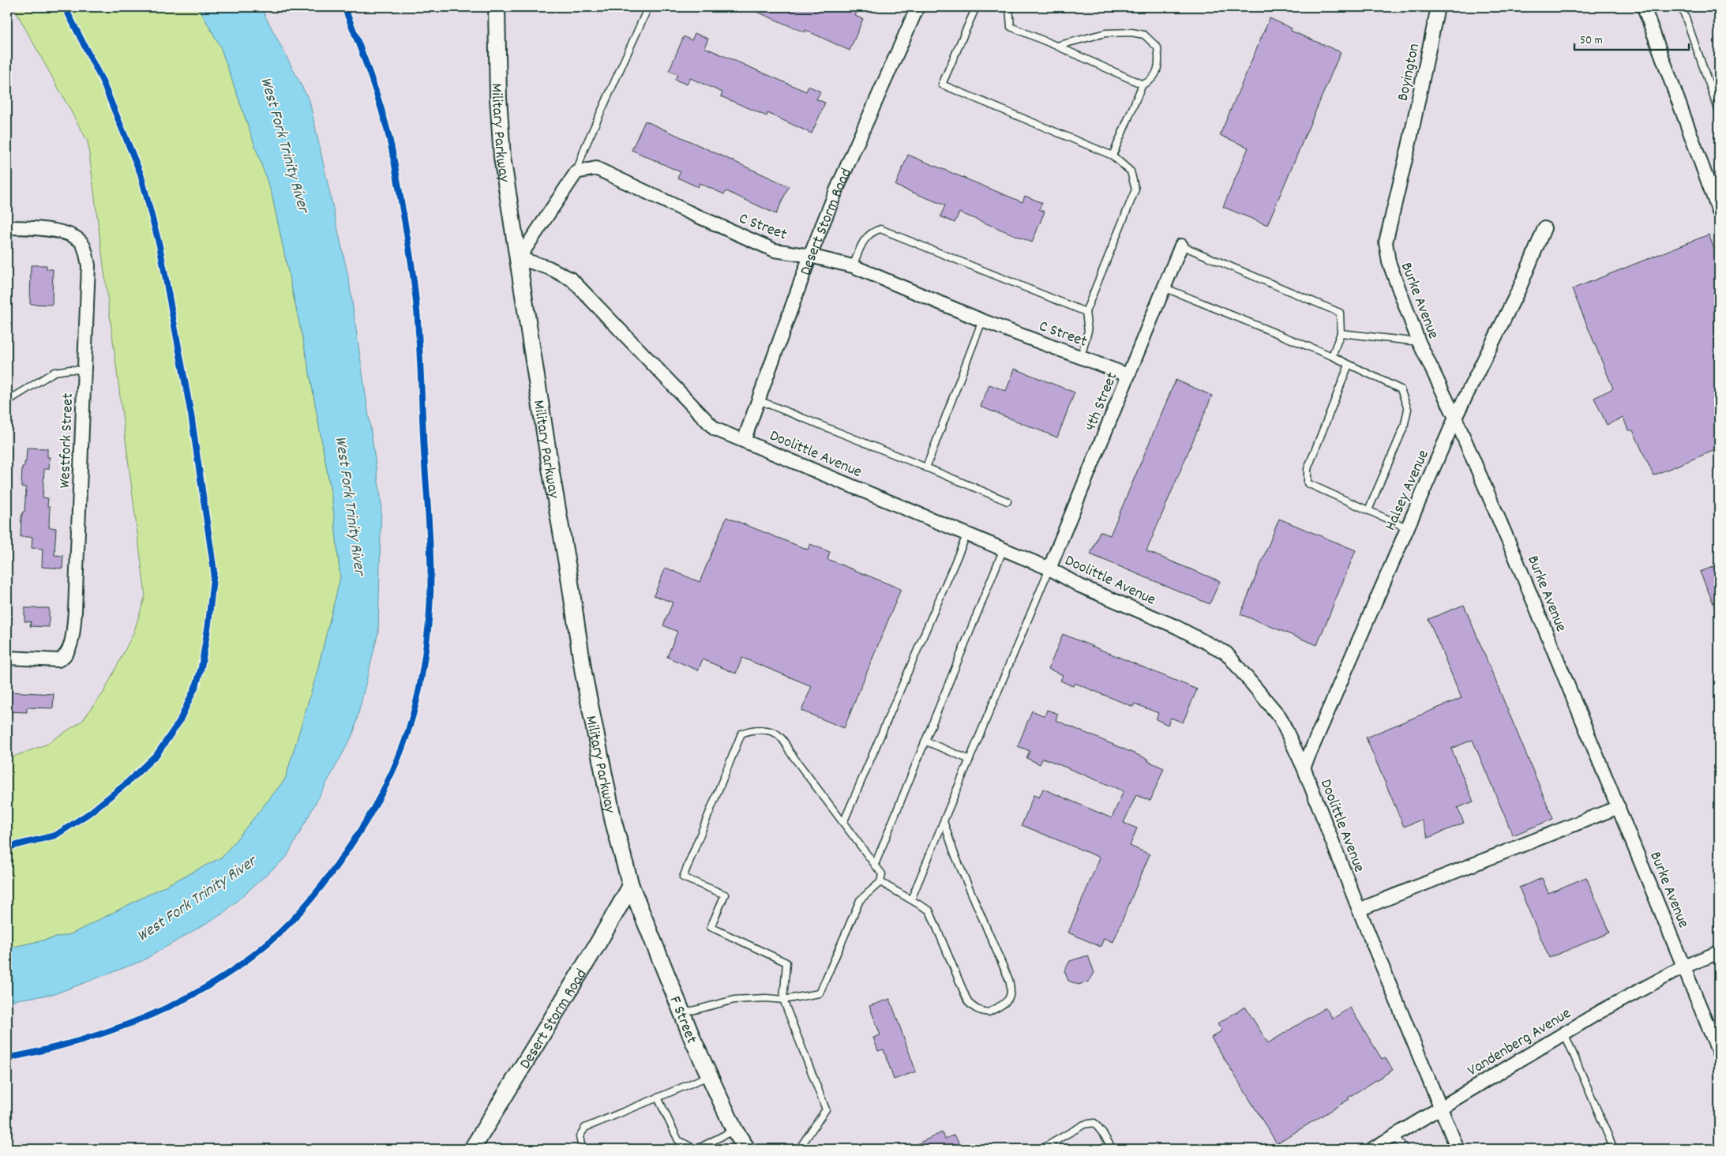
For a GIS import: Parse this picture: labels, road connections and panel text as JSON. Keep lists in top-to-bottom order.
{
  "streets": {
    "street": [
      "Boyington",
      "Military Parkway",
      "Desert Storm Road",
      "C Street",
      "Burke Avenue",
      "4th Street",
      "Westfork Street",
      "Doolittle Avenue",
      "Halsey Avenue",
      "F Street",
      "Vandenberg Avenue"
    ]
  },
  "crossings": [
    ["Boyington", "Burke Avenue"],
    ["Military Parkway", "Desert Storm Road"],
    ["Military Parkway", "Doolittle Avenue"],
    ["Military Parkway", "F Street"],
    ["Desert Storm Road", "C Street"],
    ["Desert Storm Road", "Doolittle Avenue"],
    ["Desert Storm Road", "F Street"],
    ["C Street", "4th Street"],
    ["Burke Avenue", "Halsey Avenue"],
    ["Burke Avenue", "Vandenberg Avenue"],
    ["4th Street", "Doolittle Avenue"],
    ["Doolittle Avenue", "Halsey Avenue"],
    ["Doolittle Avenue", "Vandenberg Avenue"]
  ],
  "water": ["West Fork Trinity River"],
  "scale_bar": "50 m"
}
